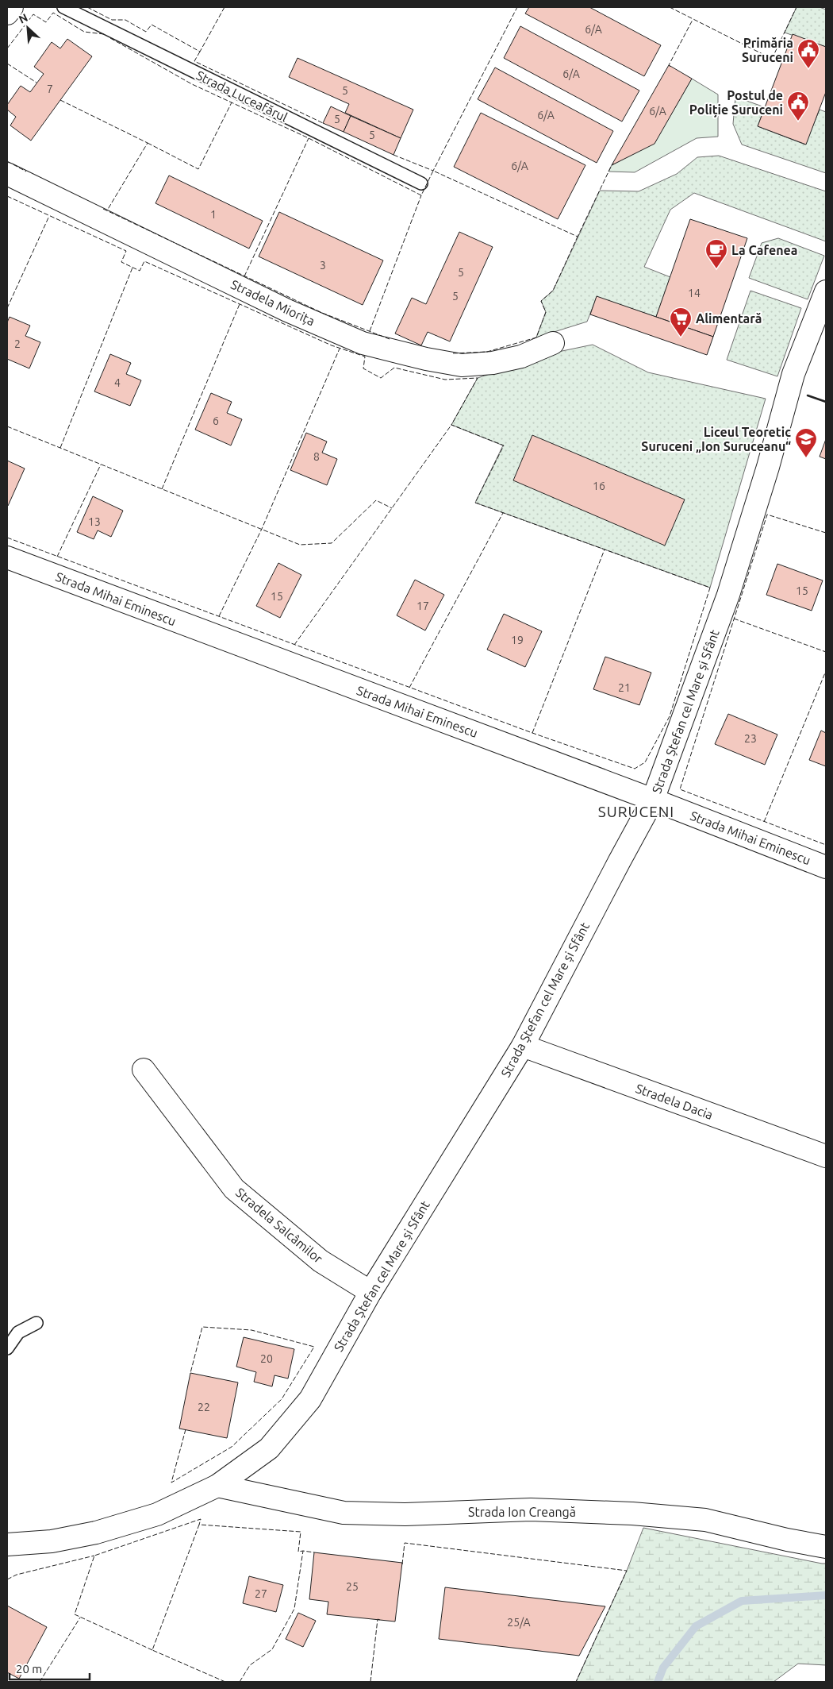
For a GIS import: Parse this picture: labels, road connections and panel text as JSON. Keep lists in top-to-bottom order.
{
  "streets": {
    "street": [
      "Stradela Miorița",
      "Strada Mihai Eminescu",
      "Strada Ștefan cel Mare și Sfânt",
      "Stradela Dacia",
      "Stradela Salcâmilor",
      "Strada Ion Creangă"
    ],
    "lane": ["Strada Luceafărul"]
  },
  "crossings": [
    ["Strada Mihai Eminescu", "Strada Ștefan cel Mare și Sfânt"],
    ["Strada Ștefan cel Mare și Sfânt", "Stradela Dacia"],
    ["Strada Ștefan cel Mare și Sfânt", "Stradela Salcâmilor"],
    ["Strada Ștefan cel Mare și Sfânt", "Strada Ion Creangă"]
  ],
  "districts": ["SURUCENI"],
  "places": {
    "public building": ["Primăria Suruceni", "Postul de Poliție Suruceni"],
    "cafe": ["La Cafenea"],
    "supermarket": ["Alimentară"],
    "school or university": ["Liceul Teoretic Suruceni „Ion Suruceanu“"]
  },
  "house_numbers": [
    "6/A",
    "6/A",
    "7",
    "5",
    "6/A",
    "6/A",
    "5",
    "5",
    "6/A",
    "1",
    "3",
    "5",
    "14",
    "5",
    "2",
    "4",
    "6",
    "8",
    "16",
    "13",
    "15",
    "15",
    "17",
    "19",
    "21",
    "23",
    "20",
    "22",
    "25",
    "27",
    "25/A"
  ],
  "scale_bar": "20 m",
  "north": "top left"
}
